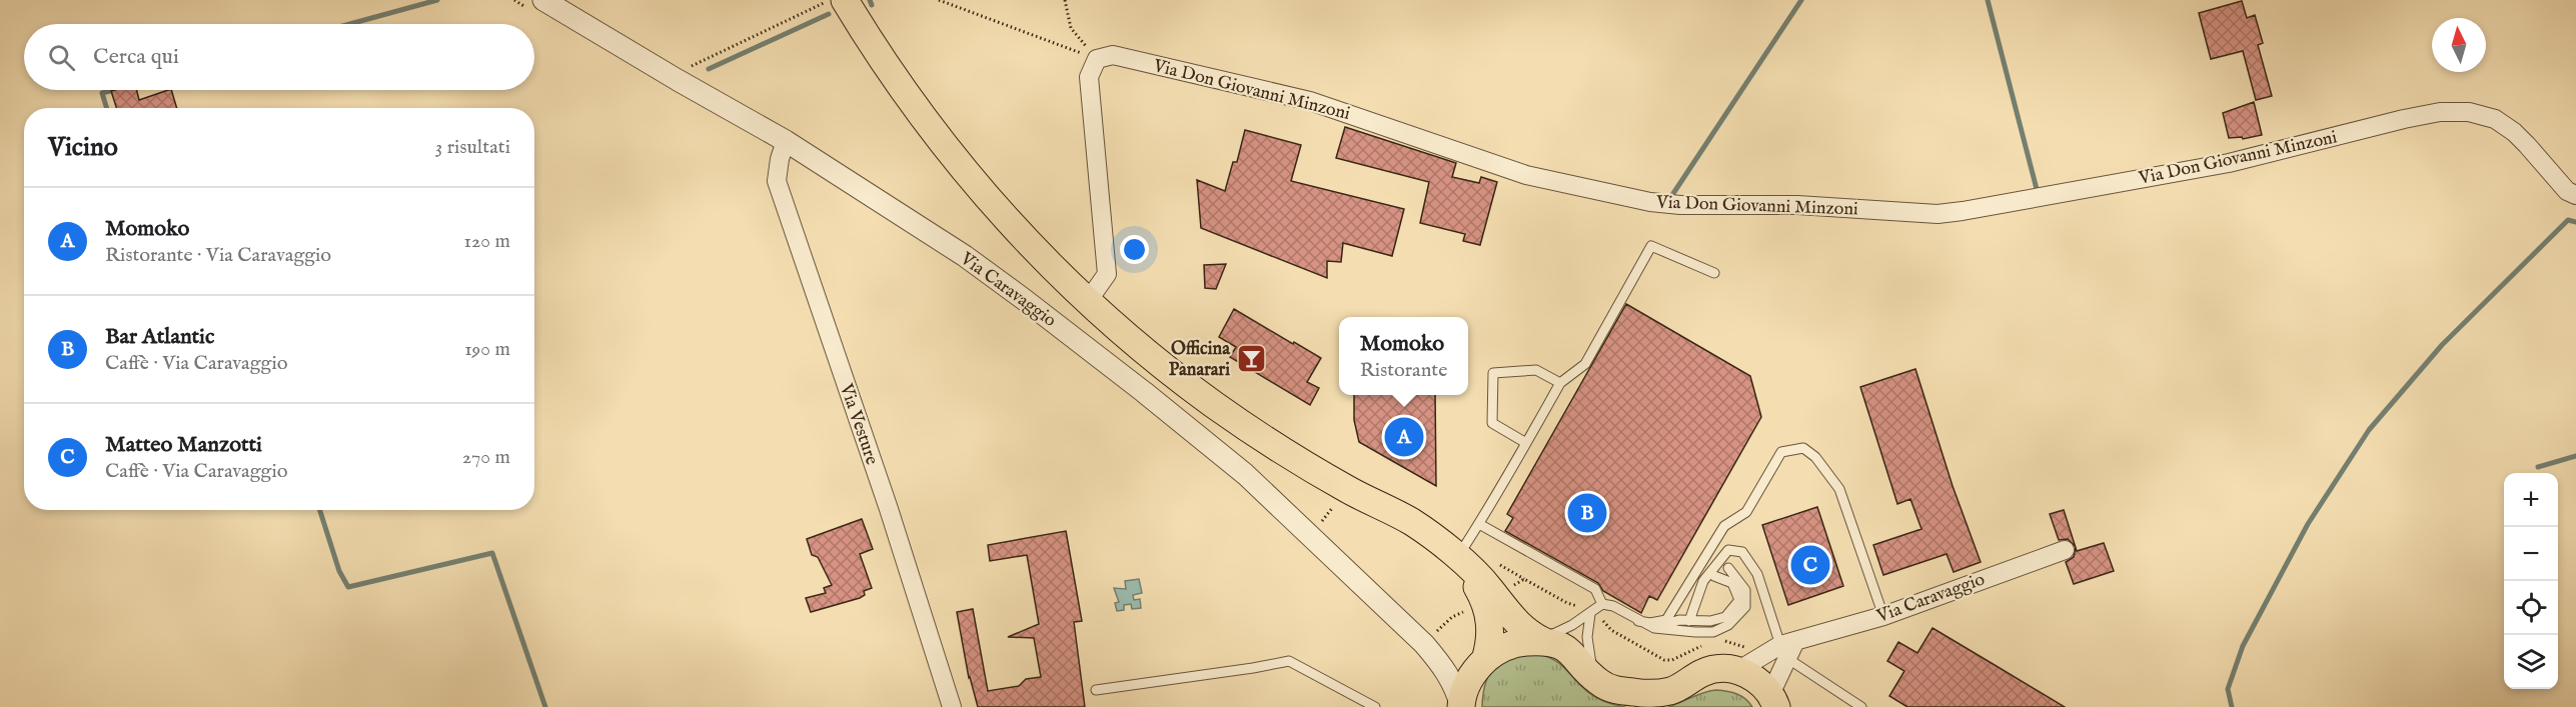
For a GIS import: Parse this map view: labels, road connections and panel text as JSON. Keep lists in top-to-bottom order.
{
  "streets": {
    "main road": ["Via Caravaggio"],
    "street": ["Via Don Giovanni Minzoni", "Via Vesture"]
  },
  "crossings": [
    ["Via Caravaggio", "Via Vesture"]
  ],
  "places": {
    "bar": ["Officina Panarari"]
  },
  "north": "top",
  "page": {
    "search": "Cerca qui",
    "heading": ["Vicino", "3 risultati"],
    "list": [
      {
        "mark": "A",
        "name": "Momoko",
        "note": "Ristorante · Via Caravaggio",
        "value": "120 m"
      },
      {
        "mark": "B",
        "name": "Bar Atlantic",
        "note": "Caffè · Via Caravaggio",
        "value": "190 m"
      },
      {
        "mark": "C",
        "name": "Matteo Manzotti",
        "note": "Caffè · Via Caravaggio",
        "value": "270 m"
      }
    ],
    "popup": ["Momoko", "Ristorante"],
    "pins": ["A", "B", "C"],
    "map_buttons": ["+", "−"]
  }
}
